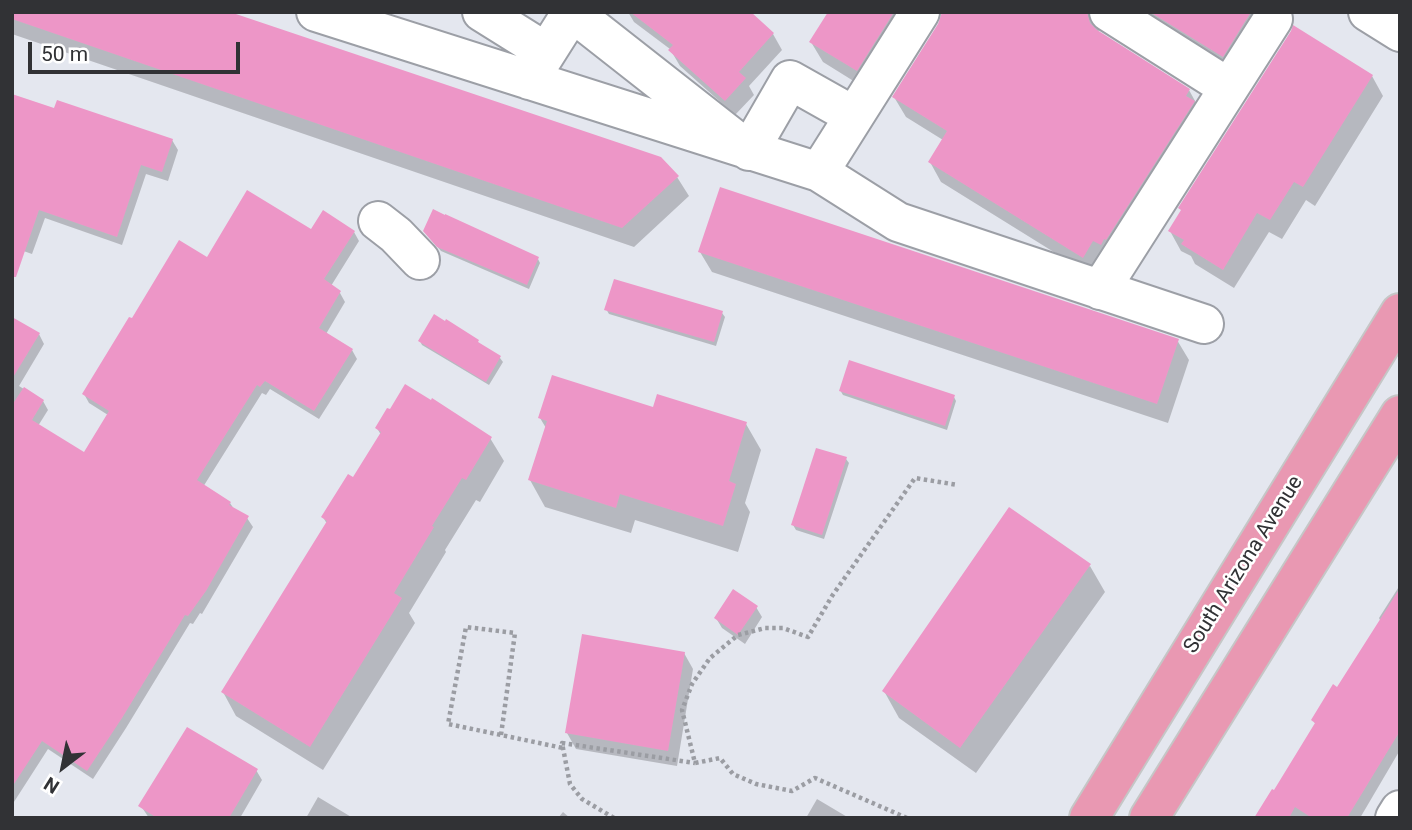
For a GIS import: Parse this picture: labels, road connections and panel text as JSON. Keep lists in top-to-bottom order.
{
  "streets": {
    "main road": ["South Arizona Avenue"]
  },
  "scale_bar": "50 m",
  "north": "bottom left"
}
